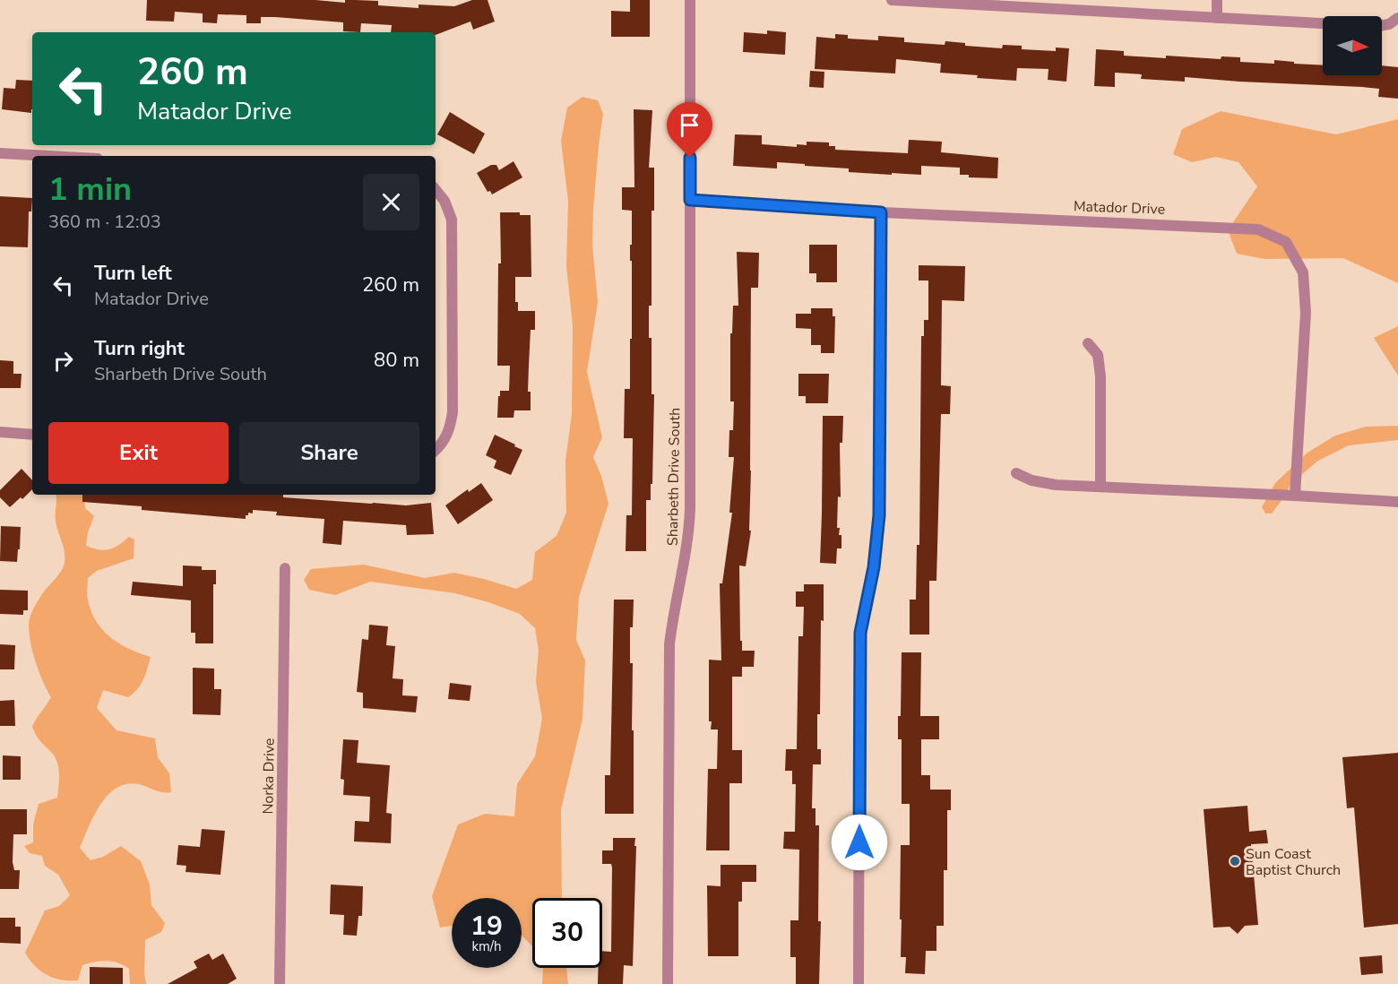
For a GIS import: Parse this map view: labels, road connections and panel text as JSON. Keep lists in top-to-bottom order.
{
  "streets": {
    "street": ["Matador Drive", "Sharbeth Drive South", "Norka Drive"]
  },
  "crossings": [
    ["Matador Drive", "Sharbeth Drive South"]
  ],
  "places": ["Sun Coast Baptist Church"],
  "north": "right",
  "page": {
    "turn": ["260 m", "Matador Drive"],
    "heading": ["1 min", "360 m · 12:03"],
    "list": [
      {
        "name": "Turn left",
        "note": "Matador Drive",
        "value": "260 m"
      },
      {
        "name": "Turn right",
        "note": "Sharbeth Drive South",
        "value": "80 m"
      }
    ],
    "buttons": ["Exit", "Share"],
    "speed": "19 km/h",
    "limit": "30"
  }
}
